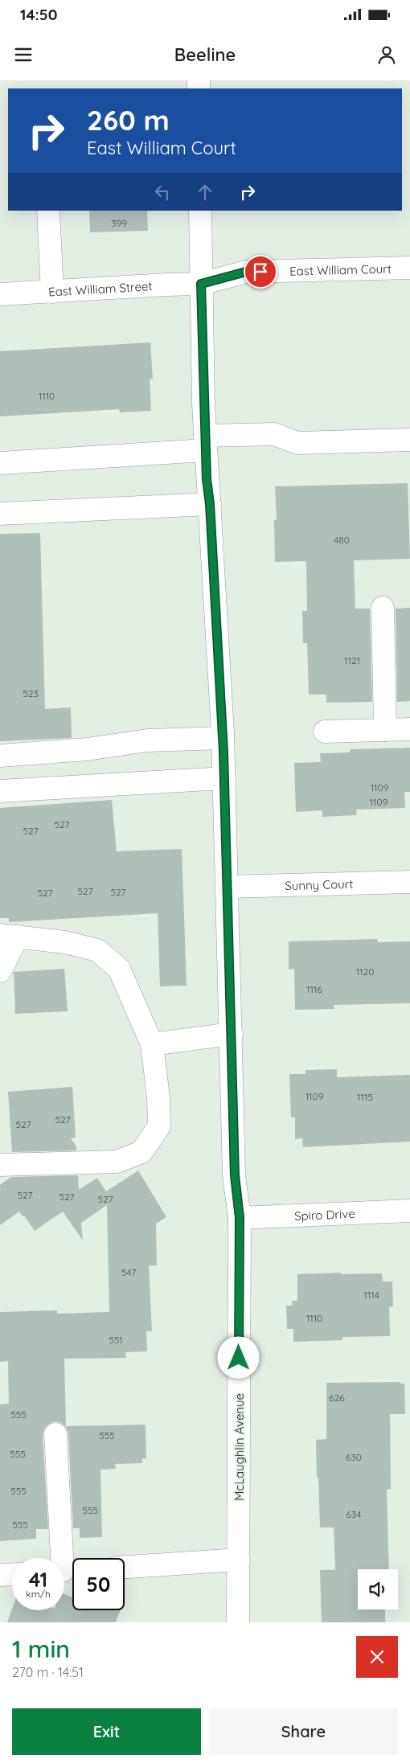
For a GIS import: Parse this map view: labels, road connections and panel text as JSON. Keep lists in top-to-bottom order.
{
  "streets": {
    "main road": [
      "East William Court",
      "East William Street",
      "Sunny Court",
      "Spiro Drive",
      "McLaughlin Avenue"
    ]
  },
  "crossings": [
    ["East William Court", "East William Street"],
    ["East William Court", "McLaughlin Avenue"],
    ["East William Street", "McLaughlin Avenue"],
    ["Sunny Court", "McLaughlin Avenue"],
    ["Spiro Drive", "McLaughlin Avenue"]
  ],
  "house_numbers": [
    "399",
    "1110",
    "480",
    "1121",
    "523",
    "1109",
    "1109",
    "527",
    "527",
    "527",
    "527",
    "527",
    "1120",
    "1116",
    "1109",
    "1115",
    "527",
    "527",
    "527",
    "527",
    "527",
    "547",
    "1114",
    "1110",
    "551",
    "626",
    "555",
    "555",
    "555",
    "630",
    "555",
    "555",
    "634",
    "555"
  ],
  "page": {
    "status": "14:50",
    "header": "Beeline",
    "turn": ["260 m", "East William Court"],
    "speed": "41 km/h",
    "limit": "50",
    "heading": ["1 min", "270 m · 14:51"],
    "buttons": ["Exit", "Share"]
  }
}
